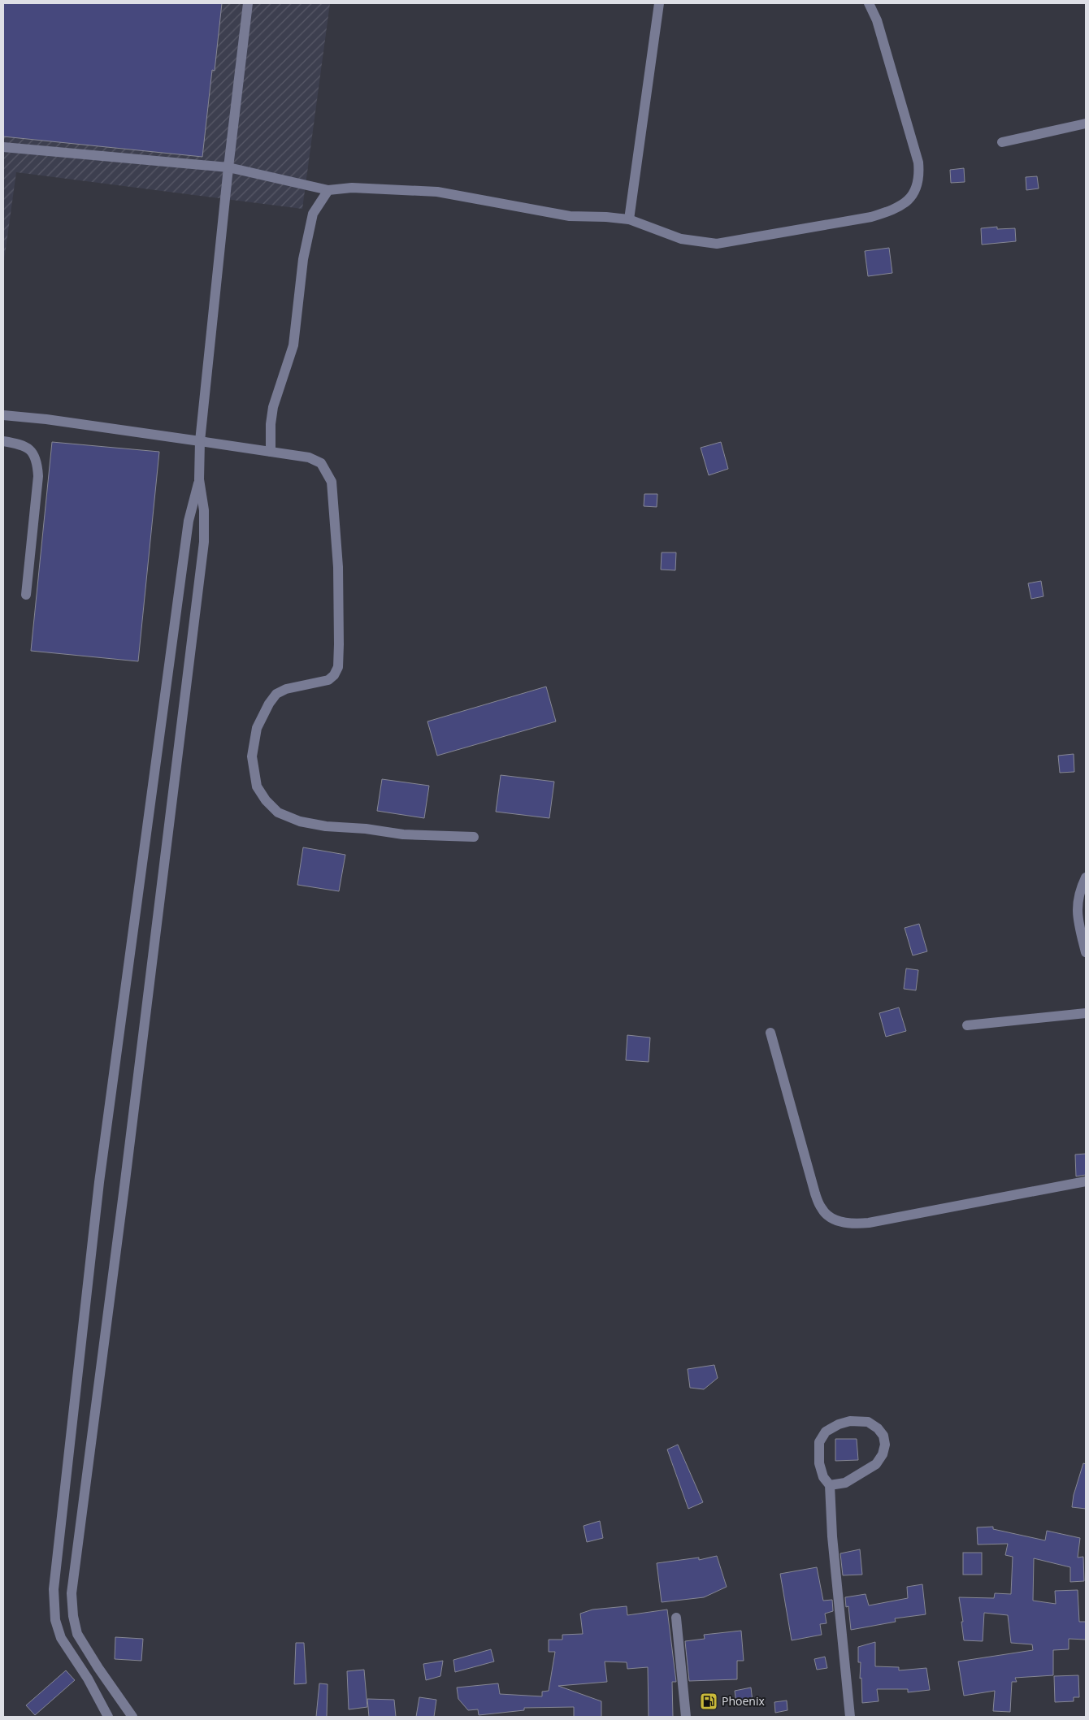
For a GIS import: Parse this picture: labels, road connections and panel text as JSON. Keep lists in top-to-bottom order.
{
  "places": {
    "fuel station": ["Phoenix"]
  }
}
